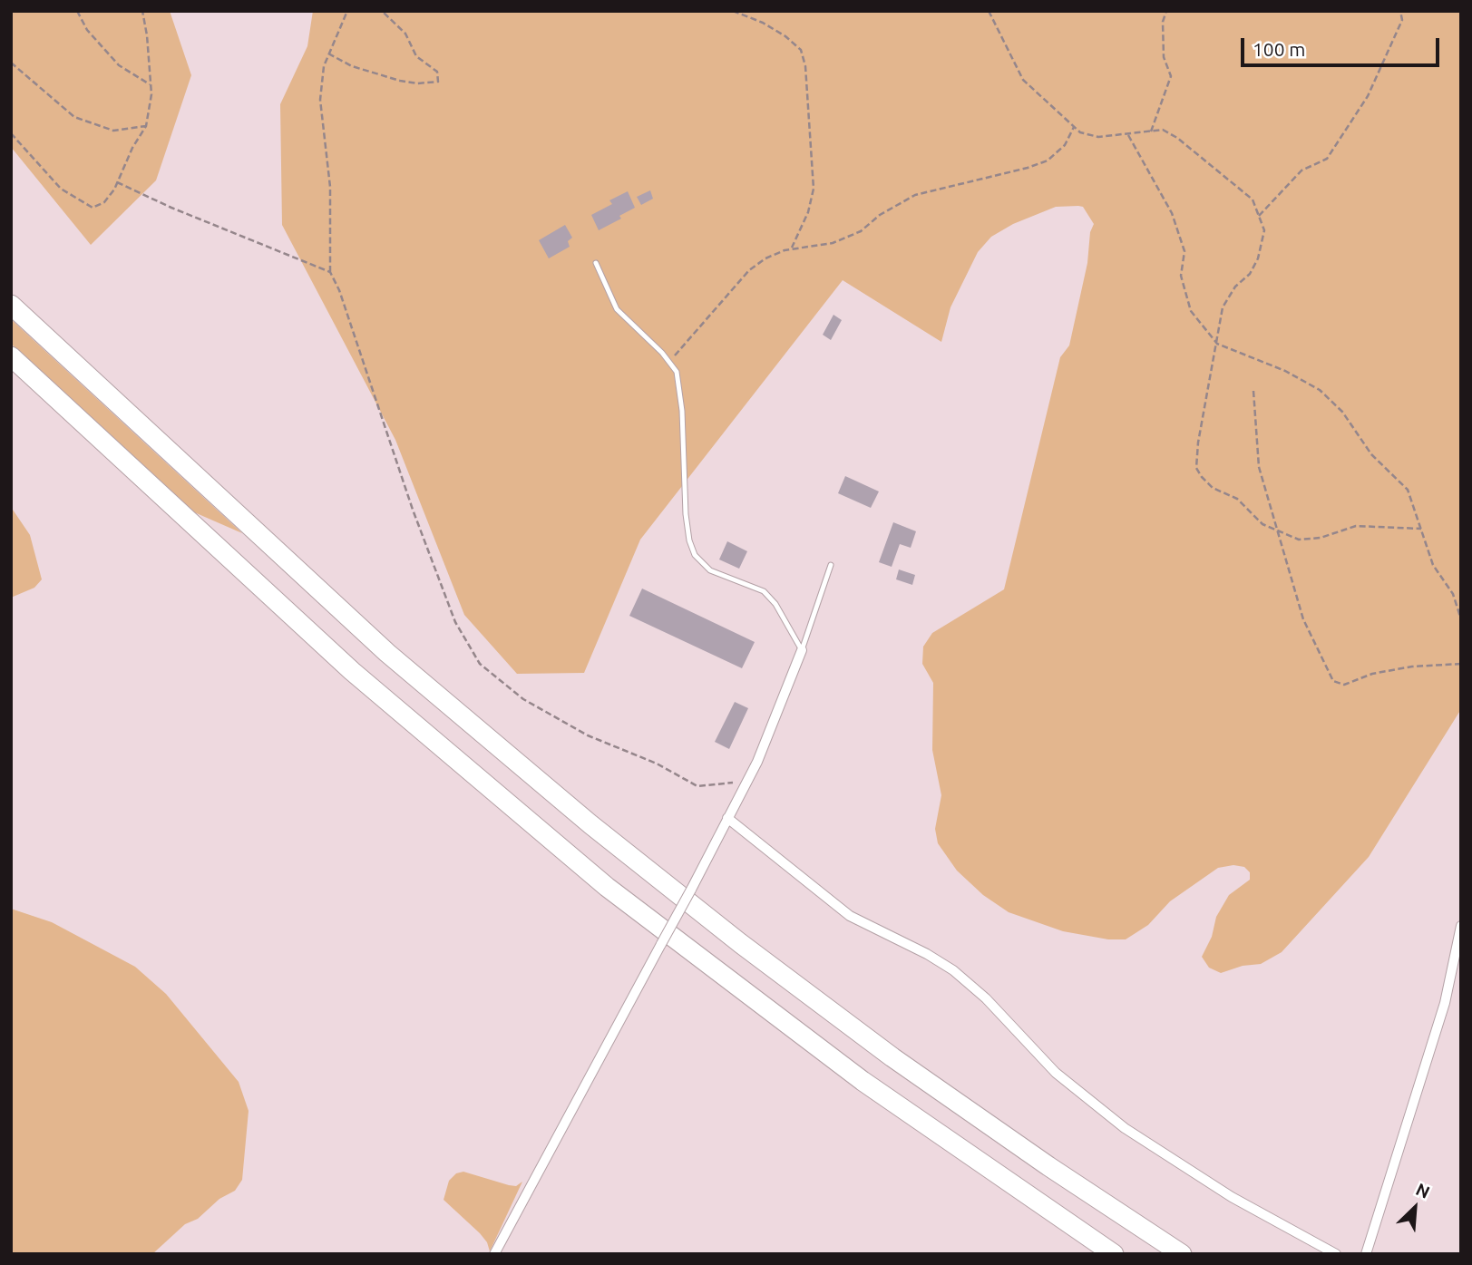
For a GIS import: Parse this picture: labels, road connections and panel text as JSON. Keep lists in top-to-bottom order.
{
  "scale_bar": "100 m",
  "north": "top right"
}
